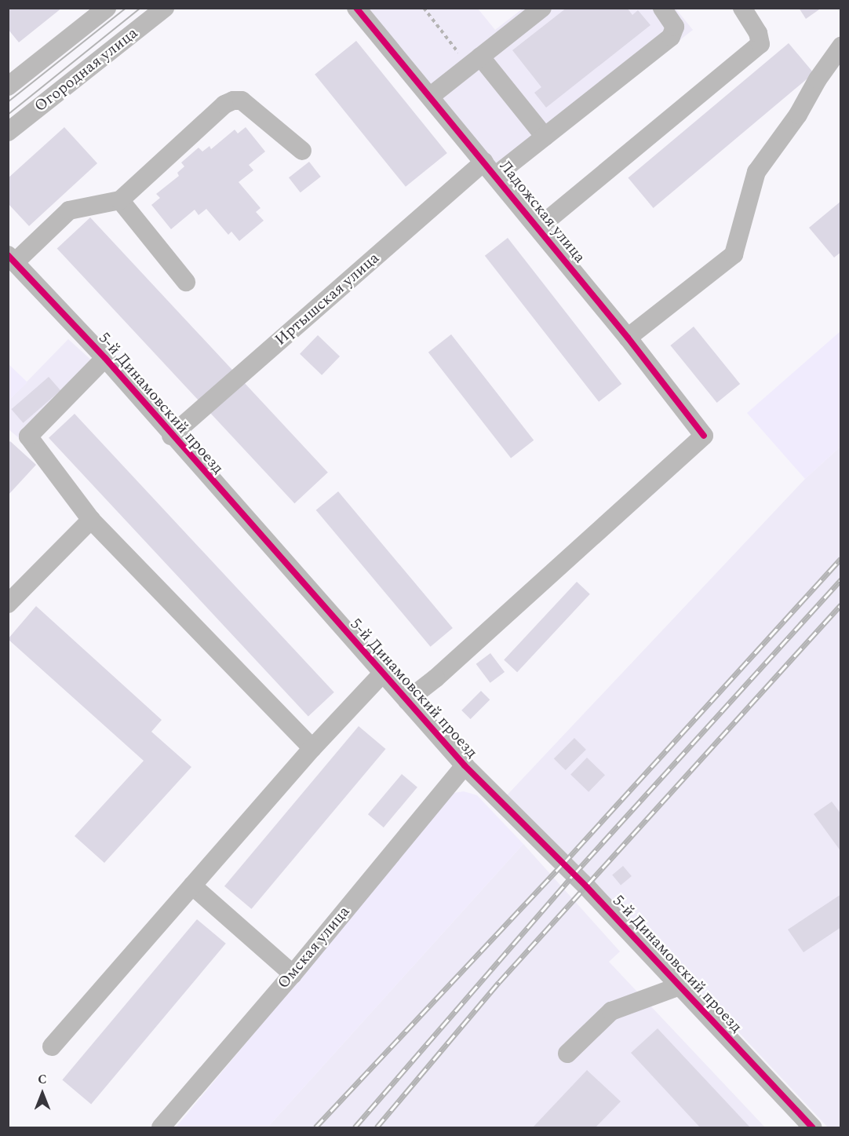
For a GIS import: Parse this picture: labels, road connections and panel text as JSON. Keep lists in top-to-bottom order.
{
  "streets": {
    "street": [
      "Огородная улица",
      "Ладожская улица",
      "Иртышская улица",
      "5-й Динамовский проезд",
      "Омская улица"
    ]
  },
  "crossings": [
    ["Ладожская улица", "Иртышская улица"],
    ["Ладожская улица", "5-й Динамовский проезд"],
    ["Иртышская улица", "5-й Динамовский проезд"],
    ["5-й Динамовский проезд", "Омская улица"]
  ],
  "north": "top"
}
